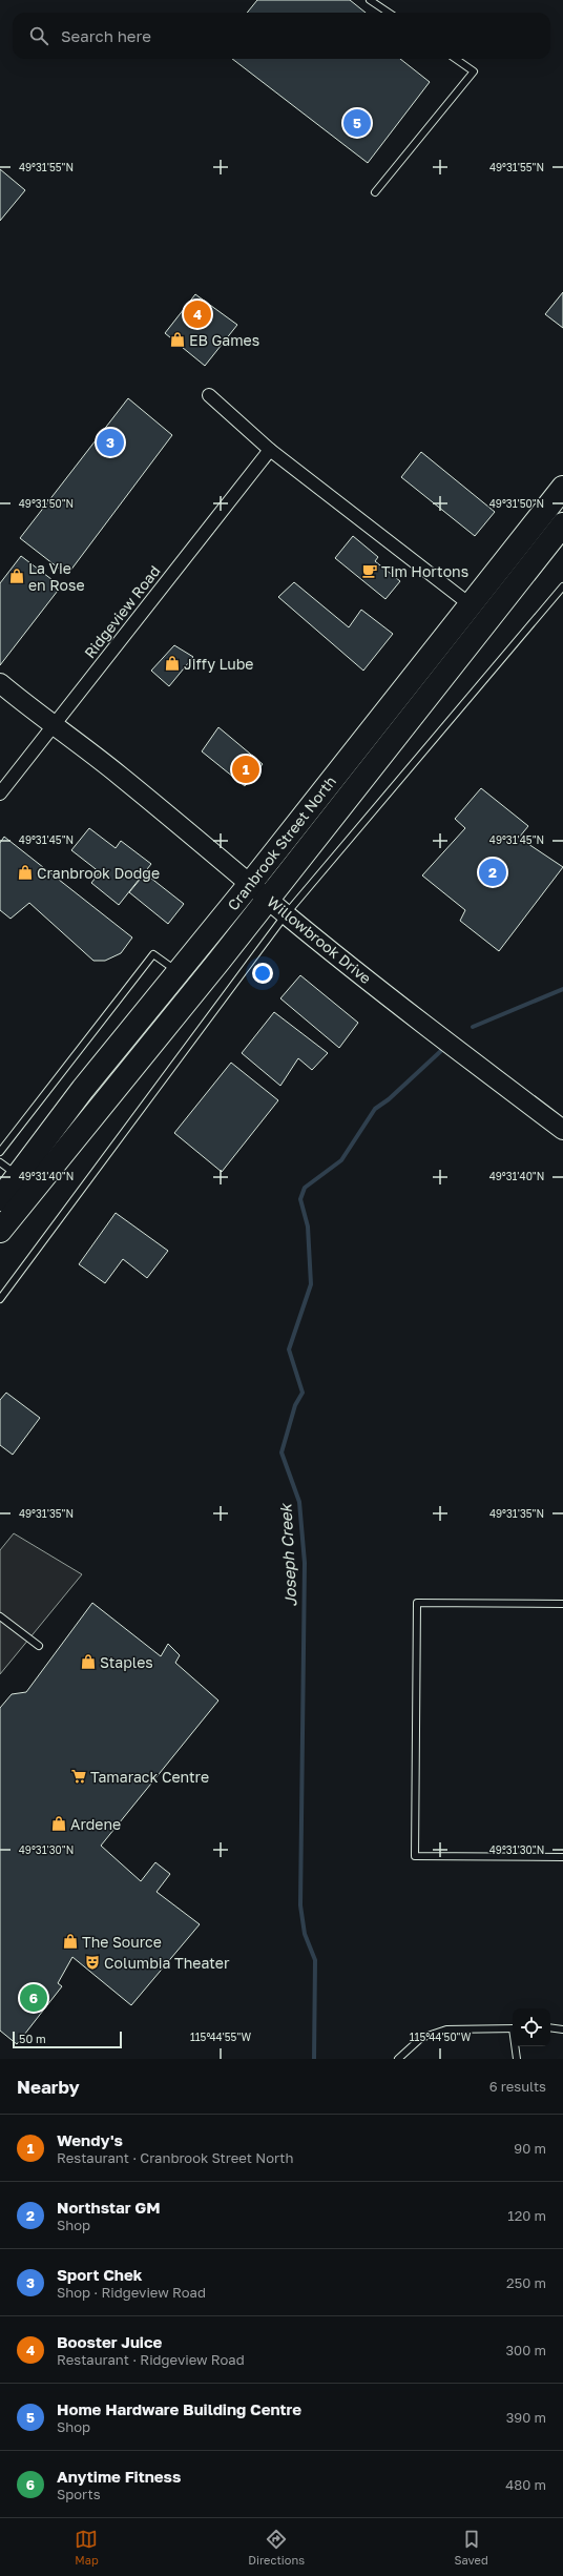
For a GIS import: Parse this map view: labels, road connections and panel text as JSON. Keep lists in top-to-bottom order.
{
  "streets": {
    "highway": ["Cranbrook Street North"],
    "street": ["Ridgeview Road", "Willowbrook Drive"]
  },
  "crossings": [
    ["Ridgeview Road", "Willowbrook Drive"],
    ["Cranbrook Street North", "Willowbrook Drive"]
  ],
  "water": ["Joseph Creek"],
  "places": {
    "shop": [
      "EB Games",
      "La Vie en Rose",
      "Jiffy Lube",
      "Cranbrook Dodge",
      "Staples",
      "Ardene",
      "The Source"
    ],
    "cafe": ["Tim Hortons"],
    "supermarket": ["Tamarack Centre"],
    "theatre": ["Columbia Theater"]
  },
  "scale_bar": "50 m",
  "page": {
    "search": "Search here",
    "pins": [
      "5",
      "4",
      "3",
      "1",
      "2",
      "6"
    ],
    "scale": "50 m",
    "heading": ["Nearby", "6 results"],
    "list": [
      {
        "mark": "1",
        "name": "Wendy's",
        "note": "Restaurant · Cranbrook Street North",
        "value": "90 m"
      },
      {
        "mark": "2",
        "name": "Northstar GM",
        "note": "Shop",
        "value": "120 m"
      },
      {
        "mark": "3",
        "name": "Sport Chek",
        "note": "Shop · Ridgeview Road",
        "value": "250 m"
      },
      {
        "mark": "4",
        "name": "Booster Juice",
        "note": "Restaurant · Ridgeview Road",
        "value": "300 m"
      },
      {
        "mark": "5",
        "name": "Home Hardware Building Centre",
        "note": "Shop",
        "value": "390 m"
      },
      {
        "mark": "6",
        "name": "Anytime Fitness",
        "note": "Sports",
        "value": "480 m"
      }
    ],
    "nav": ["Map", "Directions", "Saved"]
  },
  "coordinates": [
    "49°31'55\"N",
    "49°31'50\"N",
    "49°31'45\"N",
    "49°31'40\"N",
    "49°31'35\"N",
    "49°31'30\"N",
    "115°44'55\"W",
    "115°44'50\"W"
  ]
}
